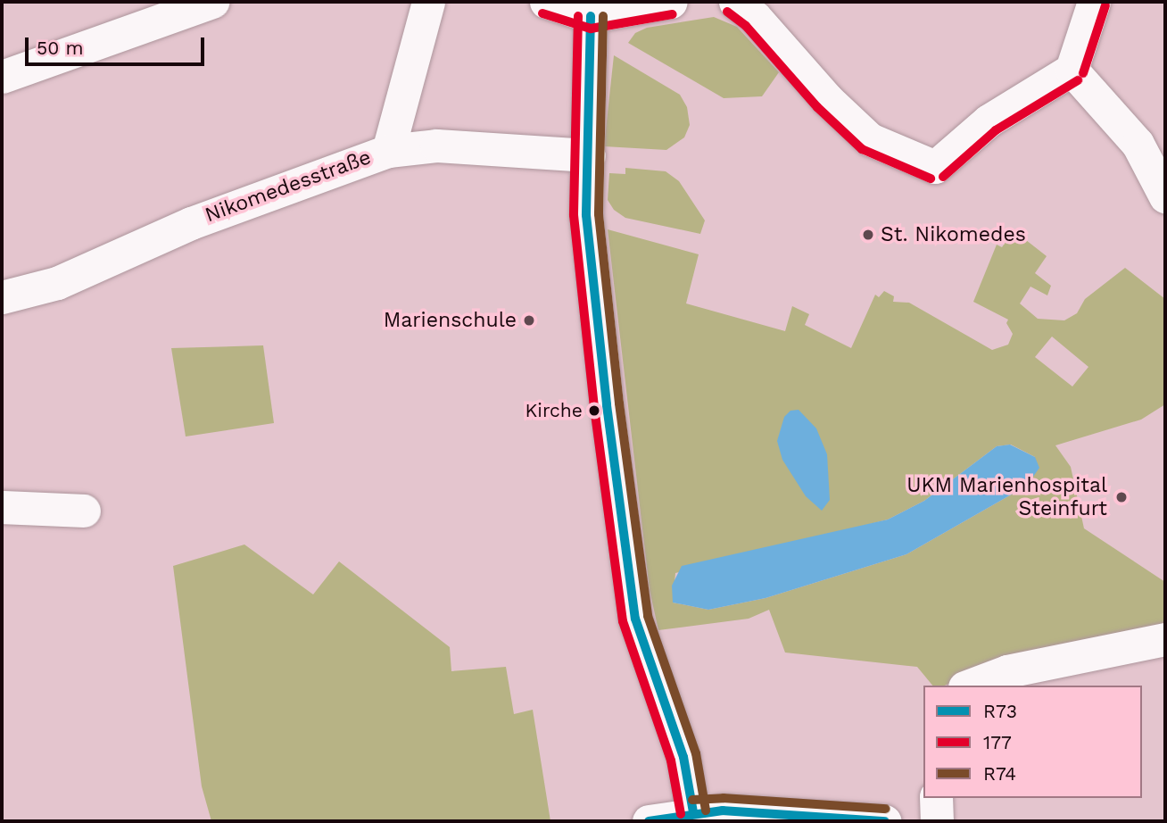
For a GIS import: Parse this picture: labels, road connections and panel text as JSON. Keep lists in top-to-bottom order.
{
  "streets": {
    "street": ["Nikomedesstraße"]
  },
  "places": [
    "St. Nikomedes",
    "Marienschule",
    "Kirche",
    "UKM Marienhospital Steinfurt"
  ],
  "lines": ["transit line 177", "transit line R73", "transit line R74"],
  "legend": ["R73", "177", "R74"],
  "scale_bar": "50 m"
}
